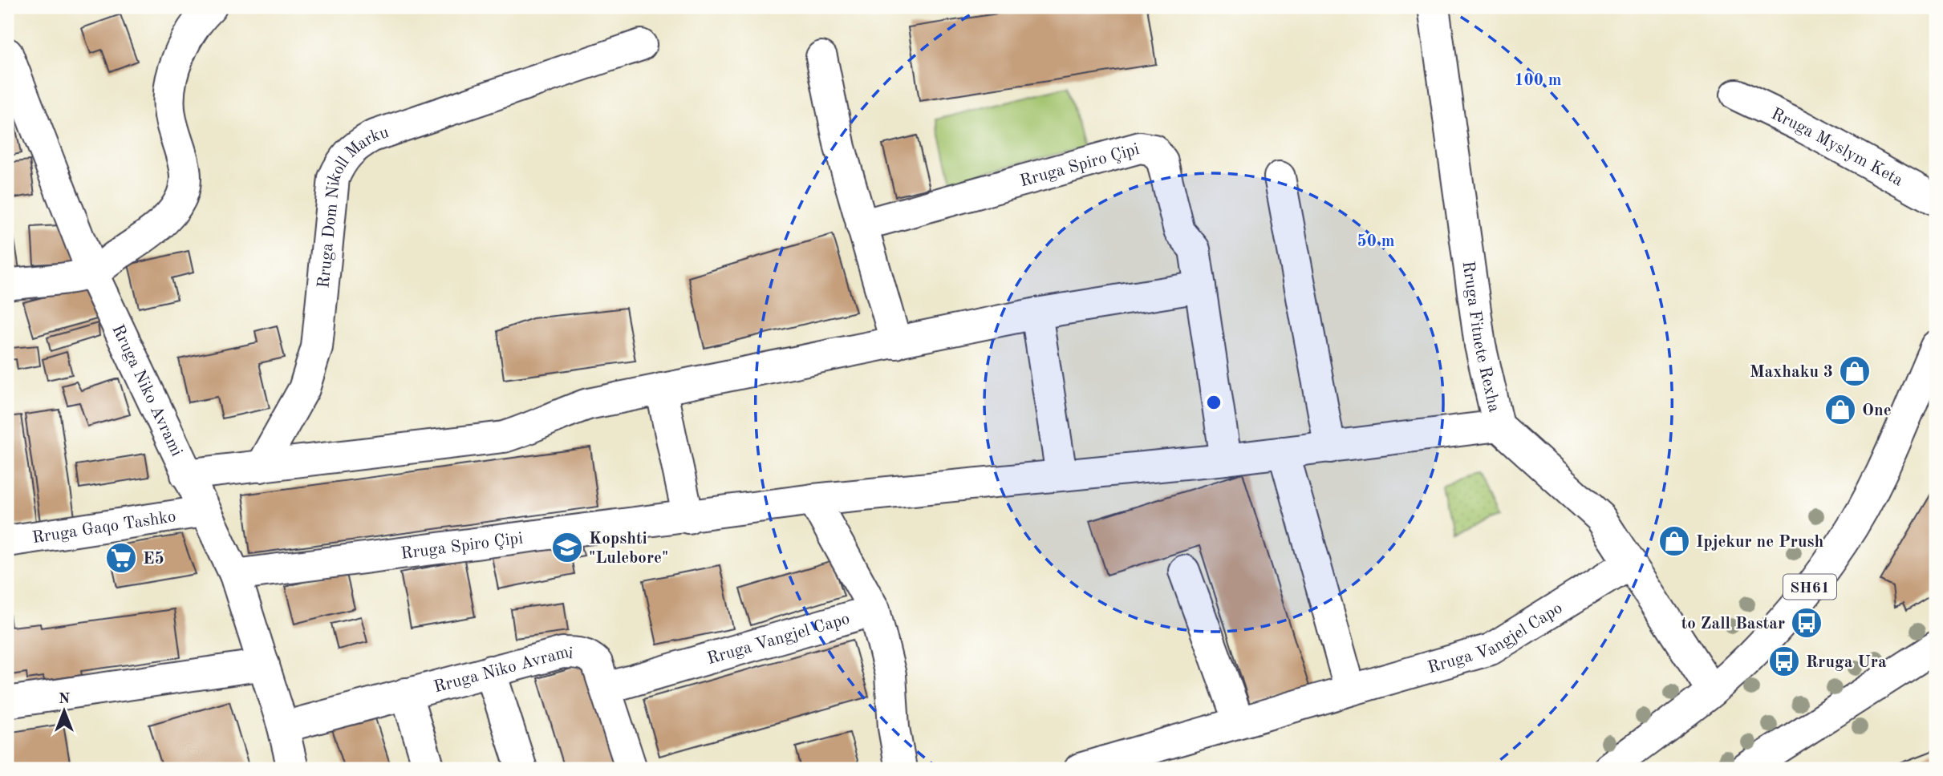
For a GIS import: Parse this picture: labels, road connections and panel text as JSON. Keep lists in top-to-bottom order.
{
  "streets": {
    "street": [
      "Rruga Myslym Keta",
      "Rruga Spiro Çipi",
      "Rruga Dom Nikoll Marku",
      "Rruga Fitnete Rexha",
      "Rruga Niko Avrami",
      "Rruga Gaqo Tashko",
      "SH61",
      "Rruga Vangjel Capo"
    ]
  },
  "crossings": [
    ["Rruga Spiro Çipi", "Rruga Fitnete Rexha"],
    ["Rruga Spiro Çipi", "Rruga Niko Avrami"],
    ["Rruga Fitnete Rexha", "SH61"],
    ["Rruga Fitnete Rexha", "Rruga Vangjel Capo"],
    ["Rruga Niko Avrami", "Rruga Gaqo Tashko"],
    ["Rruga Niko Avrami", "Rruga Vangjel Capo"]
  ],
  "places": {
    "shop": ["Maxhaku 3", "One", "Ipjekur ne Prush"],
    "school or university": ["Kopshti \"Lulebore\""],
    "supermarket": ["E5"],
    "bus stop": ["to Zall Bastar", "Rruga Ura"]
  },
  "north": "top",
  "rings": ["100 m", "50 m"]
}
